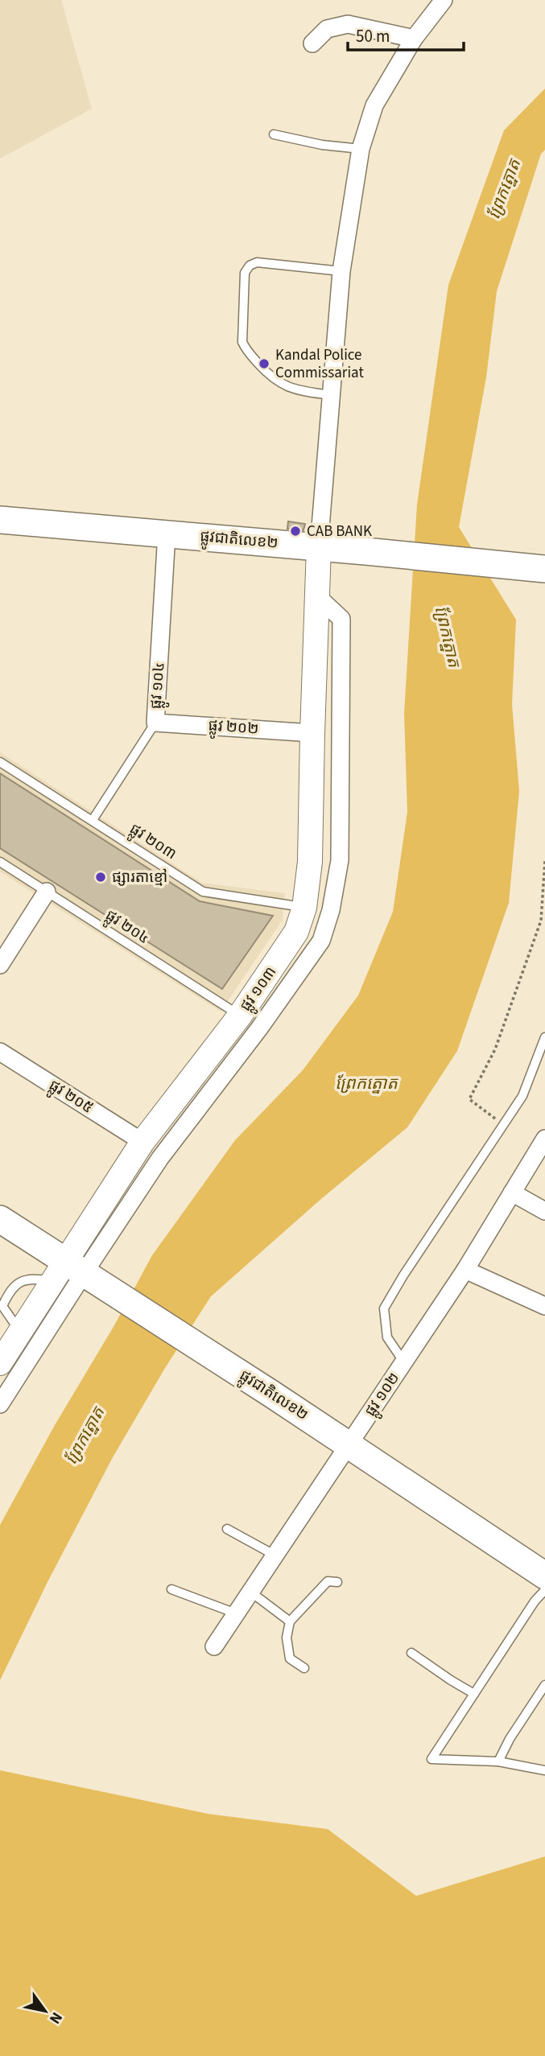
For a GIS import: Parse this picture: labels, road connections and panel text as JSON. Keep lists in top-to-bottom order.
{
  "streets": {
    "main road": ["ផ្លូវជាតិលេខ២"],
    "street": [
      "ផ្លូវ ១០៤",
      "ផ្លូវ ២០២",
      "ផ្លូវ ១០៣",
      "ផ្លូវ ២០៥",
      "ផ្លូវ ១០២"
    ],
    "lane": ["ផ្លូវ ២០៣", "ផ្លូវ ២០៤"]
  },
  "crossings": [
    ["ផ្លូវជាតិលេខ២", "ផ្លូវ ១០៤"],
    ["ផ្លូវជាតិលេខ២", "ផ្លូវ ១០៣"],
    ["ផ្លូវជាតិលេខ២", "ផ្លូវ ១០២"],
    ["ផ្លូវ ១០៤", "ផ្លូវ ២០២"],
    ["ផ្លូវ ១០៤", "ផ្លូវ ២០៣"],
    ["ផ្លូវ ២០២", "ផ្លូវ ១០៣"],
    ["ផ្លូវ ២០៣", "ផ្លូវ ១០៣"],
    ["ផ្លូវ ២០៤", "ផ្លូវ ១០៣"],
    ["ផ្លូវ ១០៣", "ផ្លូវ ២០៥"]
  ],
  "water": ["ព្រែកត្នោត"],
  "places": ["Kandal Police Commissariat", "CAB BANK", "ផ្សារតាខ្មៅ"],
  "scale_bar": "50 m",
  "north": "bottom right"
}
